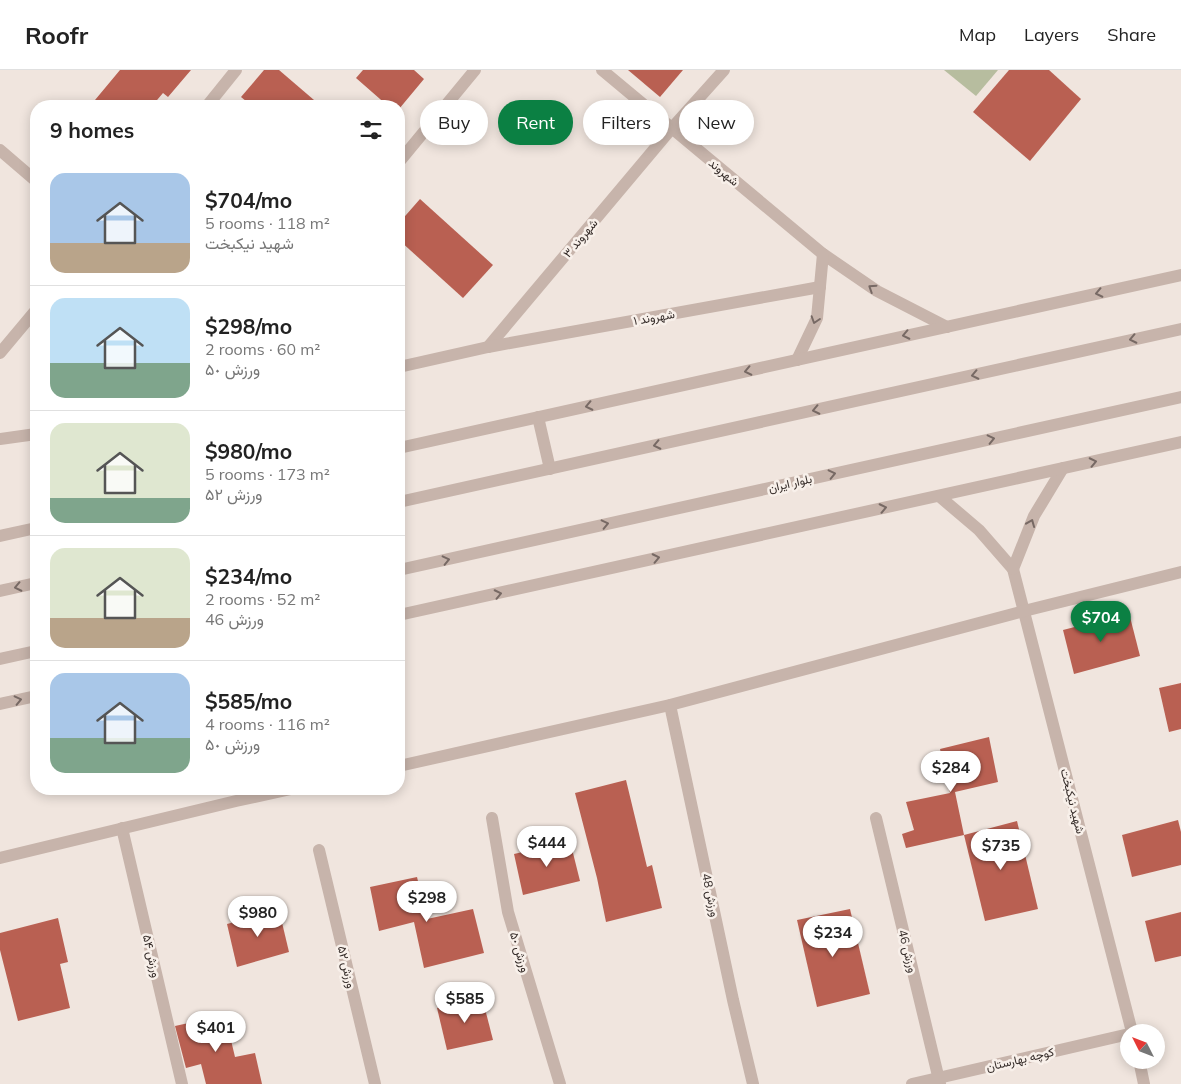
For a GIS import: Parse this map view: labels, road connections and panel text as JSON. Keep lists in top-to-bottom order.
{
  "streets": {
    "street": [
      "شهروند",
      "شهروند ۳",
      "شهروند ۱",
      "بلوار ایران",
      "شهید نیکبخت",
      "ورزش 48",
      "ورزش 46",
      "ورزش ۵٠",
      "ورزش ۵۴",
      "ورزش ۵٢",
      "کوچه بهارستان"
    ]
  },
  "crossings": [
    ["شهروند", "شهروند ۳"],
    ["شهروند ۳", "شهروند ۱"],
    ["ورزش 46", "کوچه بهارستان"]
  ],
  "north": "top left",
  "page": {
    "header": "Roofr",
    "nav": ["Map", "Layers", "Share"],
    "chip": [
      "Buy",
      "Rent",
      "Filters",
      "New"
    ],
    "heading": "9 homes",
    "list": [
      {
        "name": "$704/mo",
        "note": "5 rooms · 118 m² · شهید نیکبخت"
      },
      {
        "name": "$298/mo",
        "note": "2 rooms · 60 m² · ورزش ۵٠"
      },
      {
        "name": "$980/mo",
        "note": "5 rooms · 173 m² · ورزش ۵٢"
      },
      {
        "name": "$234/mo",
        "note": "2 rooms · 52 m² · ورزش 46"
      },
      {
        "name": "$585/mo",
        "note": "4 rooms · 116 m² · ورزش ۵٠"
      }
    ],
    "price": [
      "$704",
      "$284",
      "$444",
      "$735",
      "$298",
      "$980",
      "$234",
      "$585",
      "$401"
    ]
  }
}
